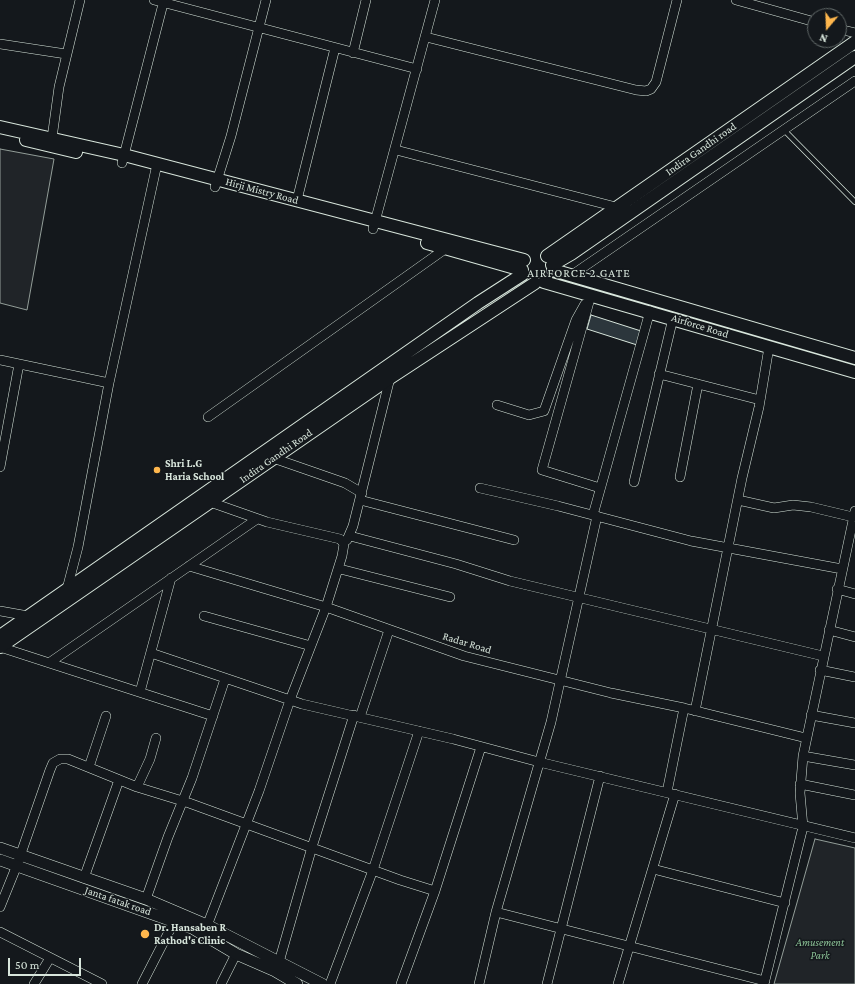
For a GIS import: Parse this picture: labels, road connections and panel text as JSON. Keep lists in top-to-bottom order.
{
  "streets": {
    "main road": [
      "Indira Gandhi road",
      "Hirji Mistry Road",
      "Airforce Road",
      "Indira Gandhi Road"
    ],
    "street": ["Radar Road", "Janta fatak road"]
  },
  "crossings": [
    ["Indira Gandhi road", "Hirji Mistry Road"],
    ["Indira Gandhi road", "Airforce Road"],
    ["Indira Gandhi road", "Indira Gandhi Road"],
    ["Hirji Mistry Road", "Airforce Road"],
    ["Hirji Mistry Road", "Indira Gandhi Road"],
    ["Airforce Road", "Indira Gandhi Road"]
  ],
  "districts": ["AIRFORCE 2 GATE"],
  "parks": ["Amusement Park"],
  "places": ["Shri L.G Haria School", "Dr. Hansaben R Rathod's Clinic"],
  "scale_bar": "50 m",
  "north": "bottom"
}
